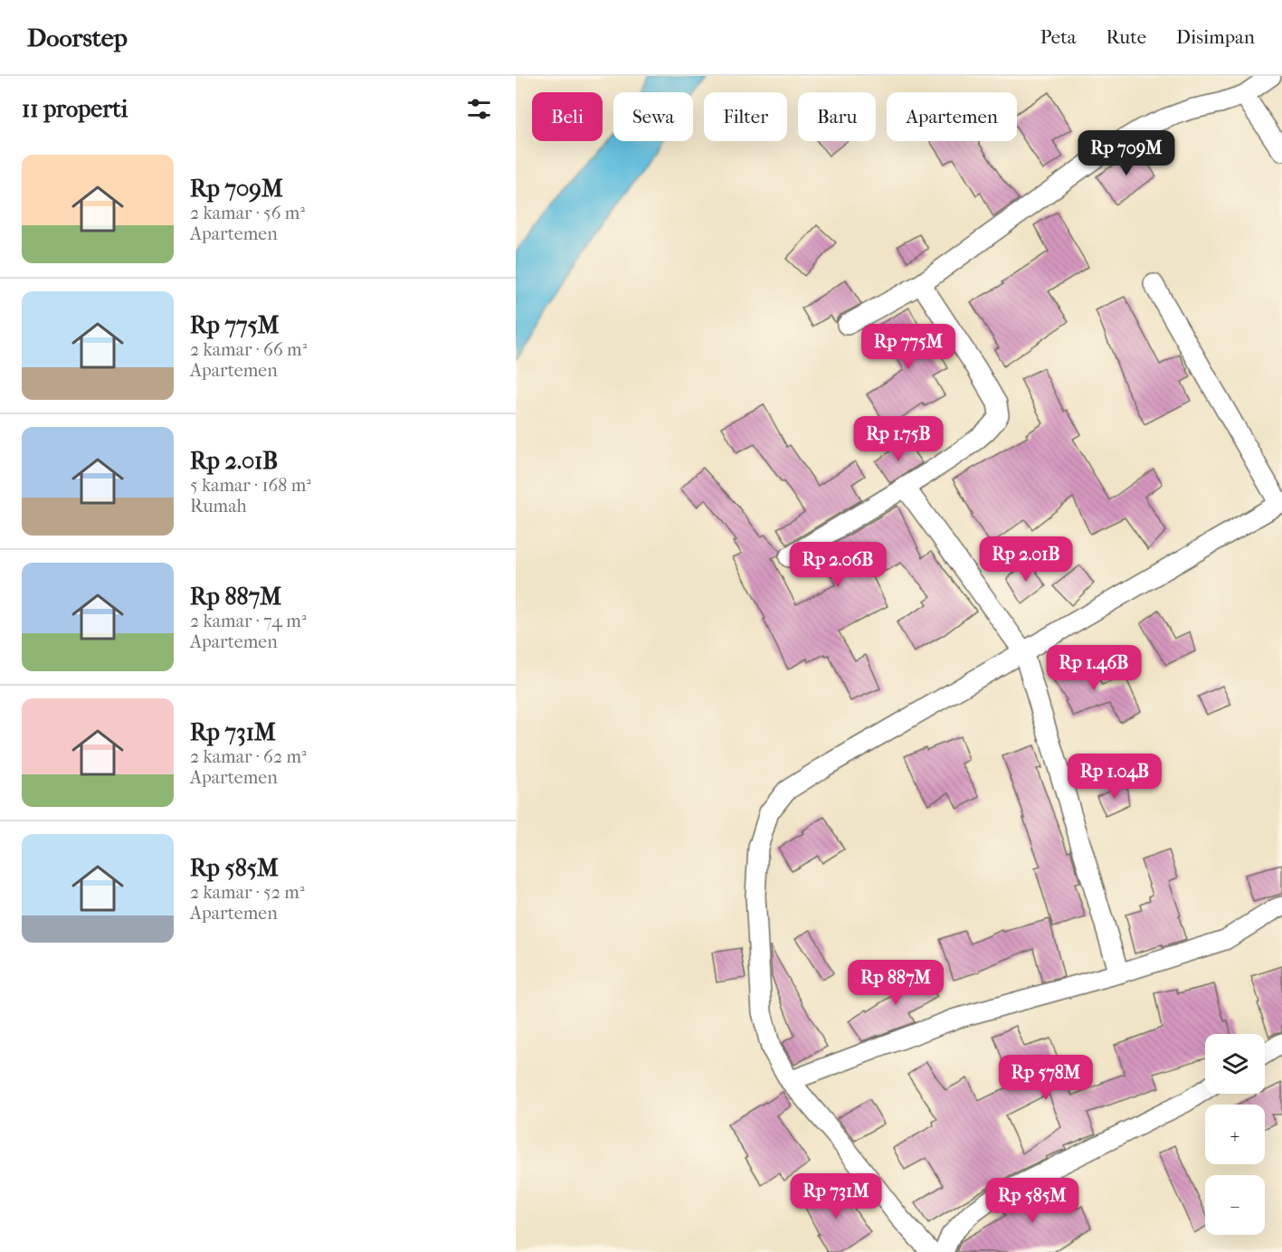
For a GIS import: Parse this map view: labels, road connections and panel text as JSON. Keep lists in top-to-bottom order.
{
  "page": {
    "header": "Doorstep",
    "nav": ["Peta", "Rute", "Disimpan"],
    "heading": "11 properti",
    "chip": [
      "Beli",
      "Sewa",
      "Filter",
      "Baru",
      "Apartemen"
    ],
    "price": [
      "Rp 709M",
      "Rp 775M",
      "Rp 1.75B",
      "Rp 2.01B",
      "Rp 2.06B",
      "Rp 1.46B",
      "Rp 1.04B",
      "Rp 887M",
      "Rp 578M",
      "Rp 731M",
      "Rp 585M"
    ],
    "list": [
      {
        "name": "Rp 709M",
        "note": "2 kamar · 56 m² · Apartemen"
      },
      {
        "name": "Rp 775M",
        "note": "2 kamar · 66 m² · Apartemen"
      },
      {
        "name": "Rp 2.01B",
        "note": "5 kamar · 168 m² · Rumah"
      },
      {
        "name": "Rp 887M",
        "note": "2 kamar · 74 m² · Apartemen"
      },
      {
        "name": "Rp 731M",
        "note": "2 kamar · 62 m² · Apartemen"
      },
      {
        "name": "Rp 585M",
        "note": "2 kamar · 52 m² · Apartemen"
      }
    ],
    "map_buttons": ["+", "−"]
  }
}
